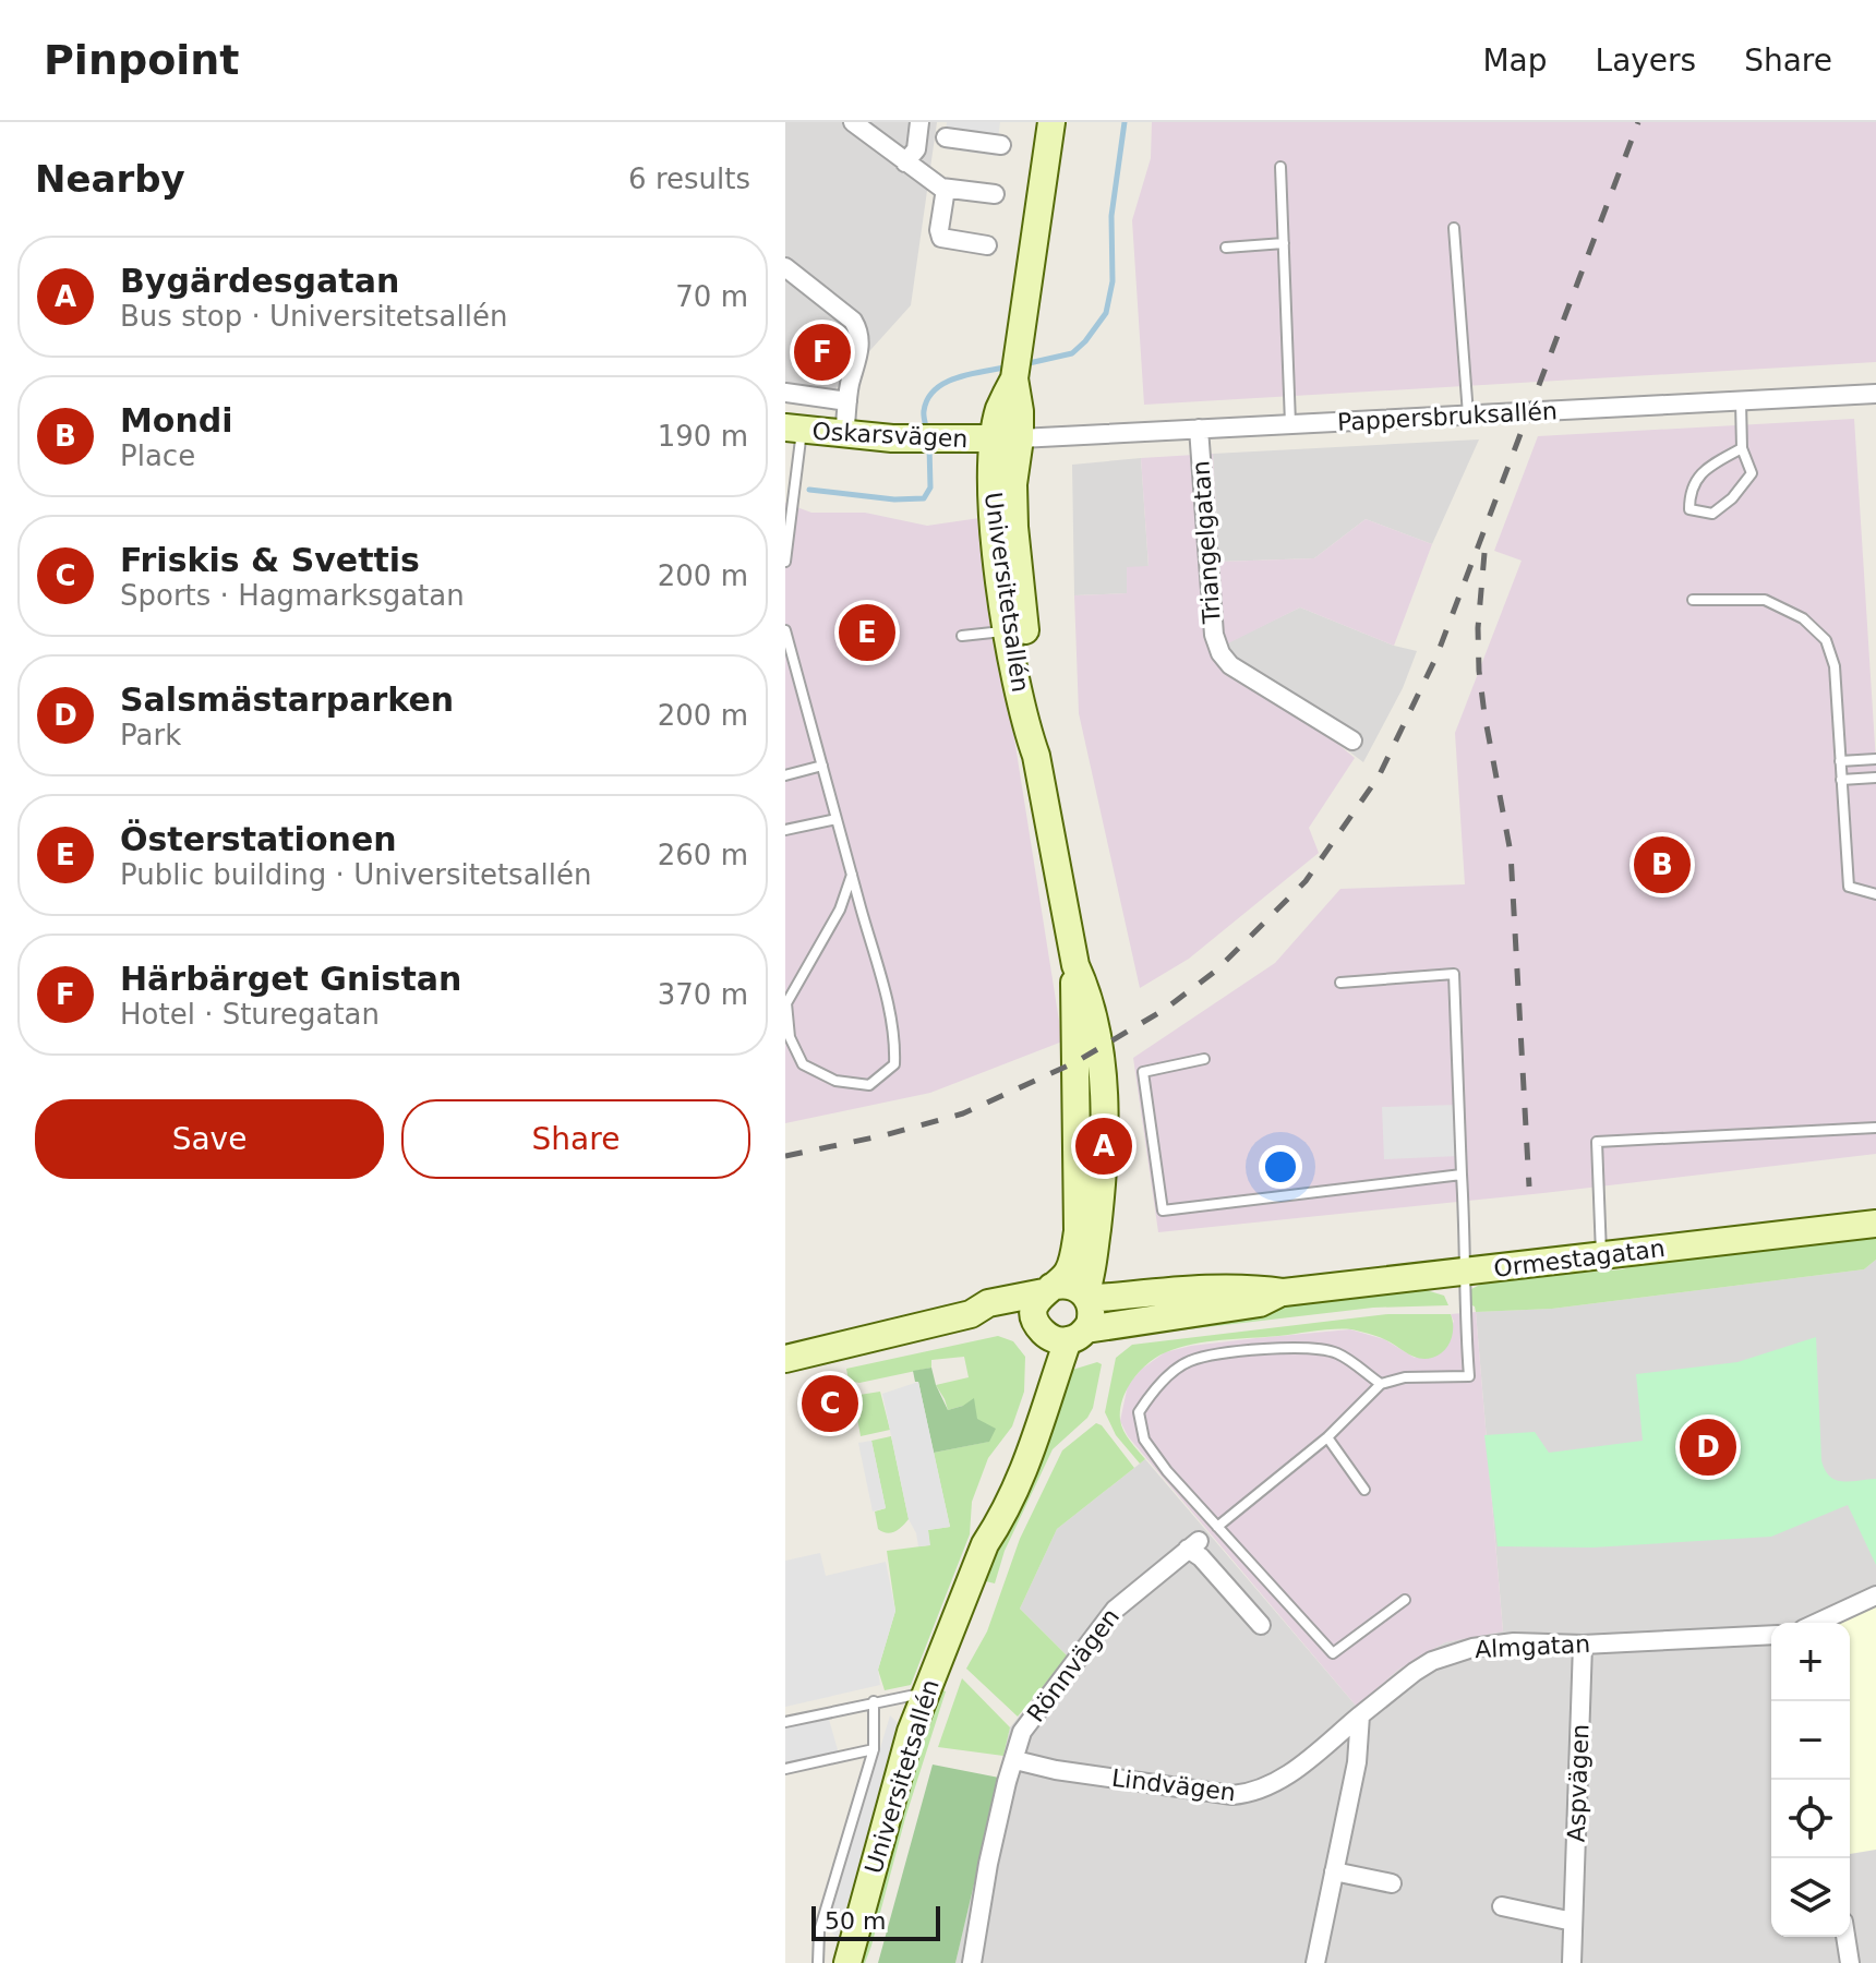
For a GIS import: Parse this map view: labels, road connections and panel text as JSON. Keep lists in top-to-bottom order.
{
  "streets": {
    "street": [
      "Pappersbruksallén",
      "Oskarsvägen",
      "Triangelgatan",
      "Universitetsallén",
      "Ormestagatan",
      "Almgatan",
      "Rönnvägen",
      "Aspvägen",
      "Lindvägen"
    ]
  },
  "crossings": [
    ["Pappersbruksallén", "Oskarsvägen"],
    ["Pappersbruksallén", "Triangelgatan"],
    ["Pappersbruksallén", "Universitetsallén"],
    ["Oskarsvägen", "Universitetsallén"],
    ["Universitetsallén", "Ormestagatan"],
    ["Almgatan", "Aspvägen"],
    ["Almgatan", "Lindvägen"],
    ["Rönnvägen", "Lindvägen"]
  ],
  "scale_bar": "50 m",
  "page": {
    "header": "Pinpoint",
    "nav": ["Map", "Layers", "Share"],
    "heading": ["Nearby", "6 results"],
    "list": [
      {
        "mark": "A",
        "name": "Bygärdesgatan",
        "note": "Bus stop · Universitetsallén",
        "value": "70 m"
      },
      {
        "mark": "B",
        "name": "Mondi",
        "note": "Place",
        "value": "190 m"
      },
      {
        "mark": "C",
        "name": "Friskis & Svettis",
        "note": "Sports · Hagmarksgatan",
        "value": "200 m"
      },
      {
        "mark": "D",
        "name": "Salsmästarparken",
        "note": "Park",
        "value": "200 m"
      },
      {
        "mark": "E",
        "name": "Österstationen",
        "note": "Public building · Universitetsallén",
        "value": "260 m"
      },
      {
        "mark": "F",
        "name": "Härbärget Gnistan",
        "note": "Hotel · Sturegatan",
        "value": "370 m"
      }
    ],
    "pins": [
      "F",
      "E",
      "B",
      "A",
      "C",
      "D"
    ],
    "buttons": ["Save", "Share"],
    "map_buttons": ["+", "−"],
    "scale": "50 m"
  }
}
